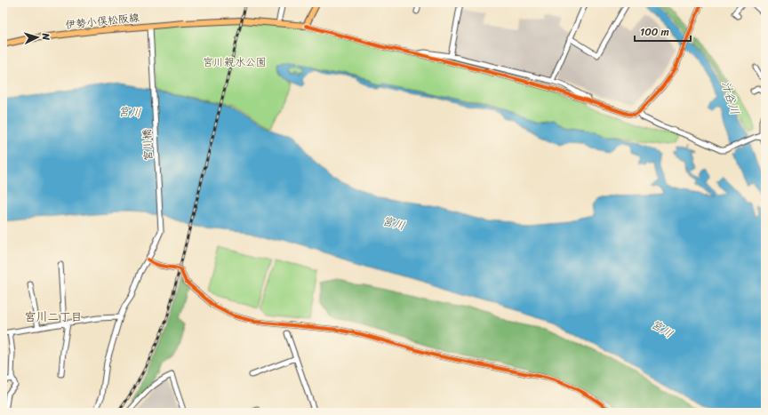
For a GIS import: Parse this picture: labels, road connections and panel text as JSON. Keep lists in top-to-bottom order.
{
  "streets": {
    "main road": ["伊勢小俣松阪線"],
    "street": ["宮川橋"]
  },
  "crossings": [
    ["伊勢小俣松阪線", "宮川橋"]
  ],
  "districts": ["宮川二丁目"],
  "water": ["汁谷川", "宮川"],
  "parks": ["宮川親水公園"],
  "scale_bar": "100 m",
  "north": "right"
}
